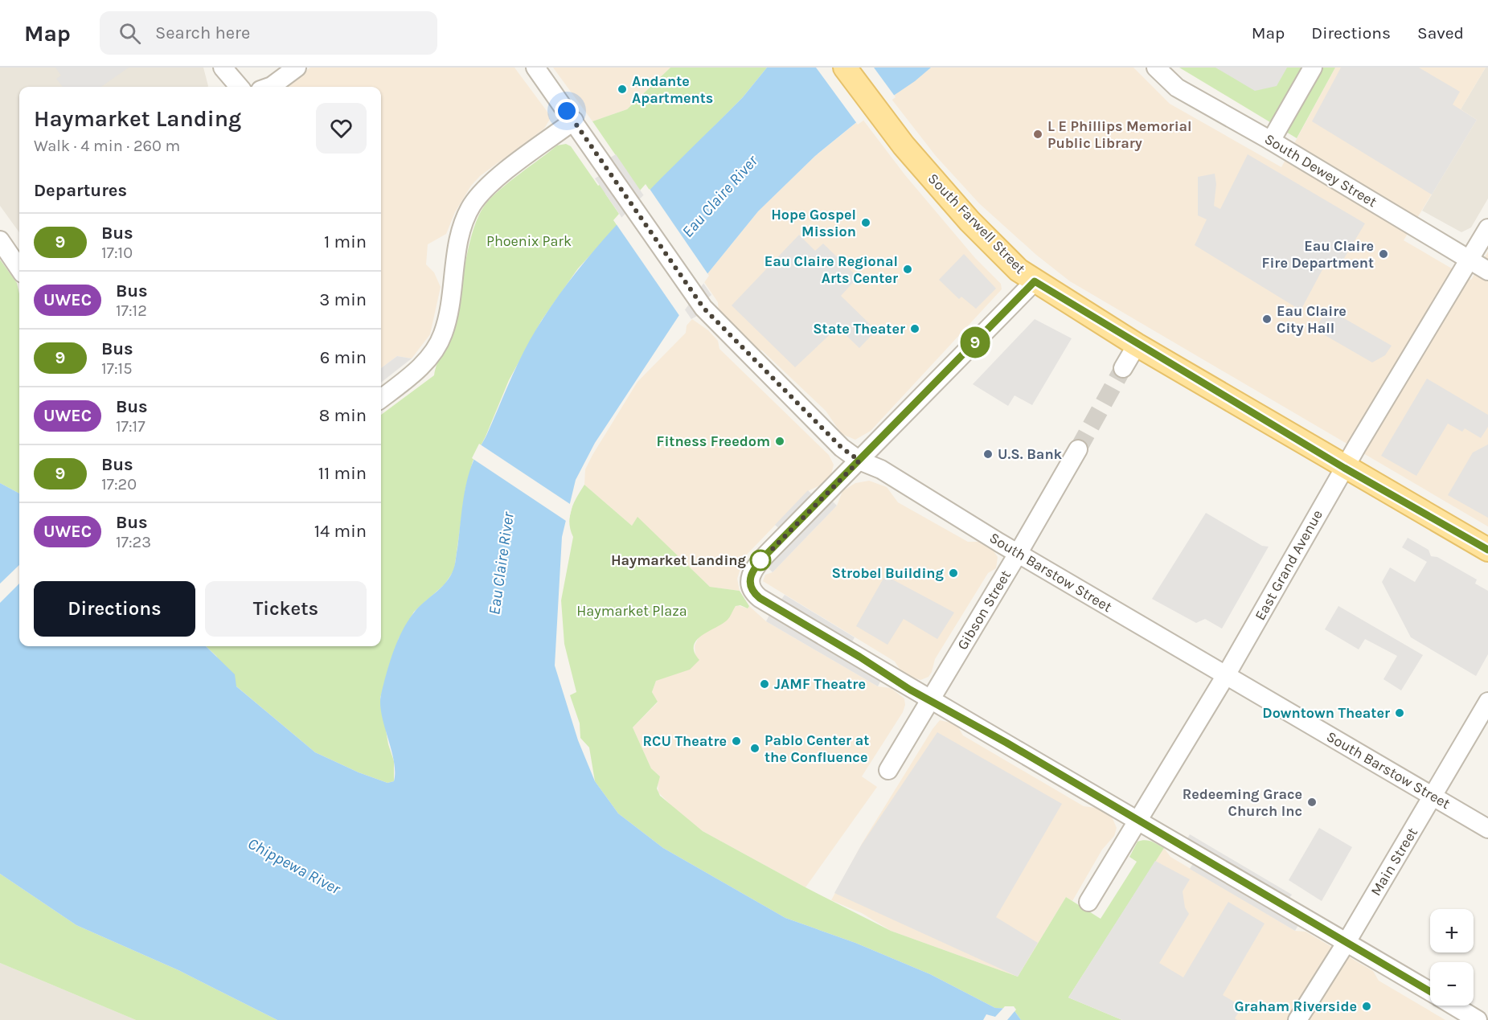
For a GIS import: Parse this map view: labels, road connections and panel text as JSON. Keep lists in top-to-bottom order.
{
  "streets": {
    "main road": ["South Farwell Street"],
    "street": [
      "South Dewey Street",
      "East Grand Avenue",
      "South Barstow Street",
      "Gibson Street",
      "Main Street"
    ]
  },
  "crossings": [
    ["South Dewey Street", "East Grand Avenue"],
    ["South Farwell Street", "East Grand Avenue"],
    ["East Grand Avenue", "South Barstow Street"],
    ["South Barstow Street", "Gibson Street"],
    ["South Barstow Street", "Main Street"]
  ],
  "water": ["Eau Claire River", "Chippewa River"],
  "parks": ["Phoenix Park", "Haymarket Plaza"],
  "places": [
    "Andante Apartments",
    "L E Phillips Memorial Public Library",
    "Hope Gospel Mission",
    "Eau Claire Fire Department",
    "Eau Claire Regional Arts Center",
    "Eau Claire City Hall",
    "State Theater",
    "Fitness Freedom",
    "U.S. Bank",
    "Haymarket Landing",
    "Strobel Building",
    "JAMF Theatre",
    "Downtown Theater",
    "RCU Theatre",
    "Pablo Center at the Confluence",
    "Redeeming Grace Church Inc",
    "Graham Riverside"
  ],
  "lines": ["bus line 9"],
  "page": {
    "header": "Map",
    "search": "Search here",
    "nav": ["Map", "Directions", "Saved"],
    "on_map": "9",
    "heading": [
      ["Haymarket Landing", "Walk · 4 min · 260 m"],
      "Departures"
    ],
    "list": [
      {
        "mark": "9",
        "name": "Bus",
        "note": "17:10",
        "value": "1 min"
      },
      {
        "mark": "UWEC",
        "name": "Bus",
        "note": "17:12",
        "value": "3 min"
      },
      {
        "mark": "9",
        "name": "Bus",
        "note": "17:15",
        "value": "6 min"
      },
      {
        "mark": "UWEC",
        "name": "Bus",
        "note": "17:17",
        "value": "8 min"
      },
      {
        "mark": "9",
        "name": "Bus",
        "note": "17:20",
        "value": "11 min"
      },
      {
        "mark": "UWEC",
        "name": "Bus",
        "note": "17:23",
        "value": "14 min"
      }
    ],
    "buttons": ["Directions", "Tickets"],
    "map_buttons": ["+", "−"]
  }
}
